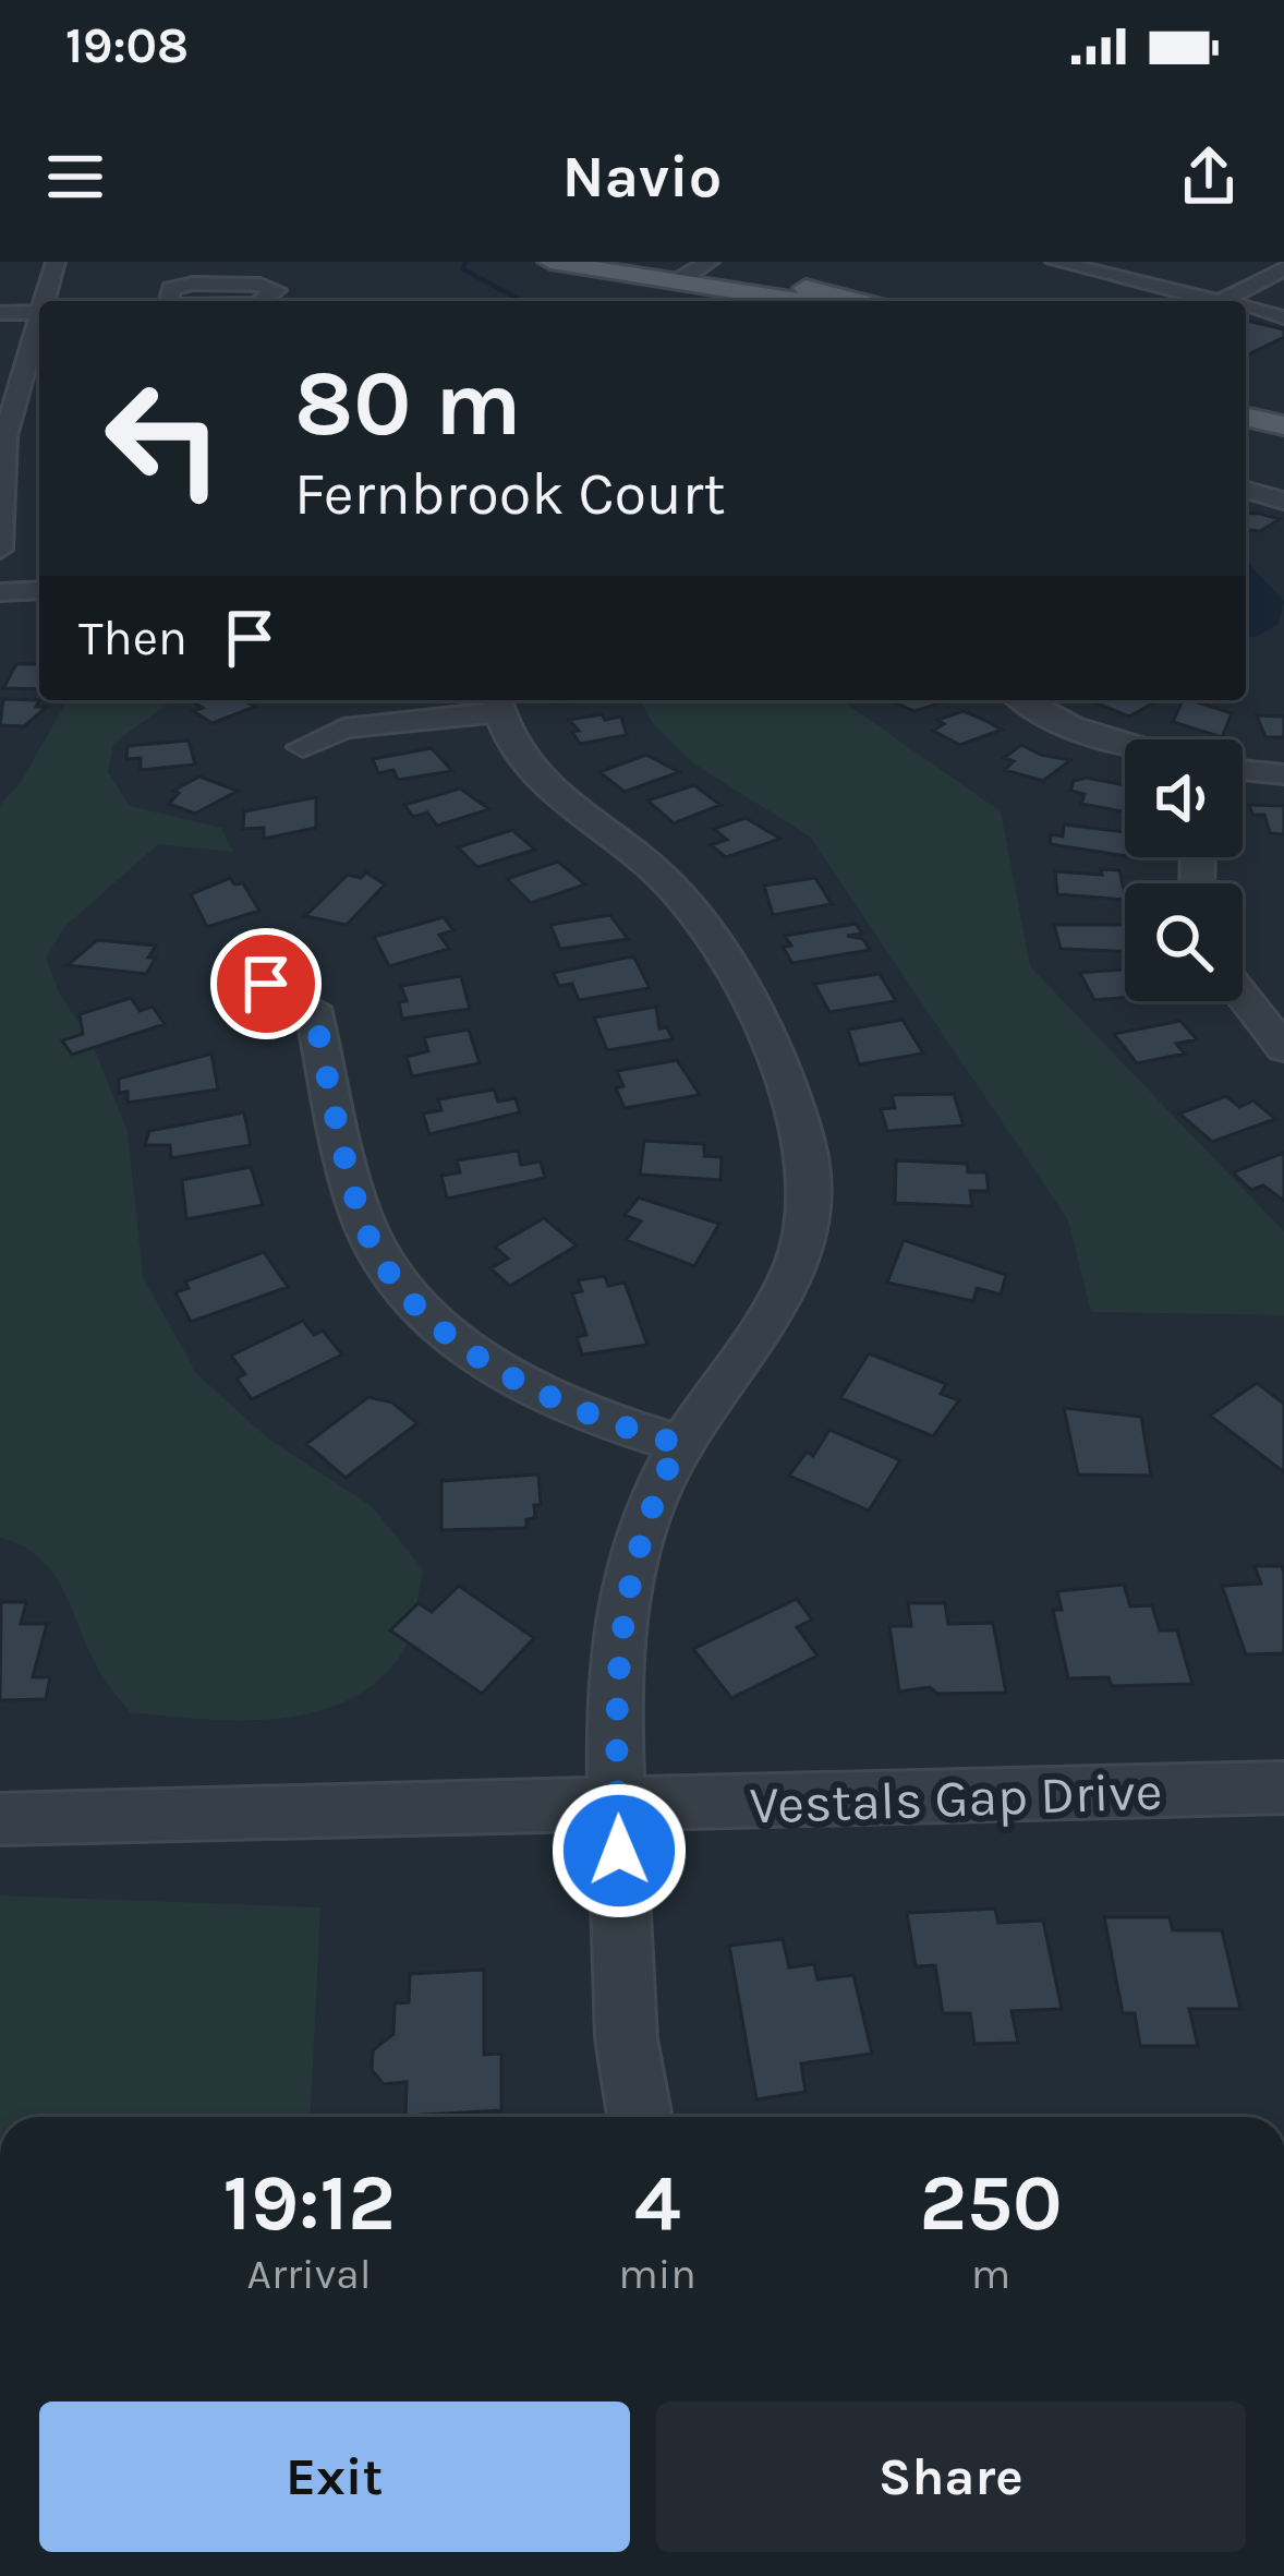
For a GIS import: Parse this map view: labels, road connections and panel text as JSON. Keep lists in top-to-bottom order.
{
  "streets": {
    "street": ["Vestals Gap Drive"]
  },
  "page": {
    "status": "19:08",
    "header": "Navio",
    "turn": ["80 m", "Fernbrook Court"],
    "then": "Then",
    "eta": [
      "19:12",
      "Arrival",
      "4",
      "min",
      "250",
      "m"
    ],
    "buttons": ["Exit", "Share"]
  }
}
